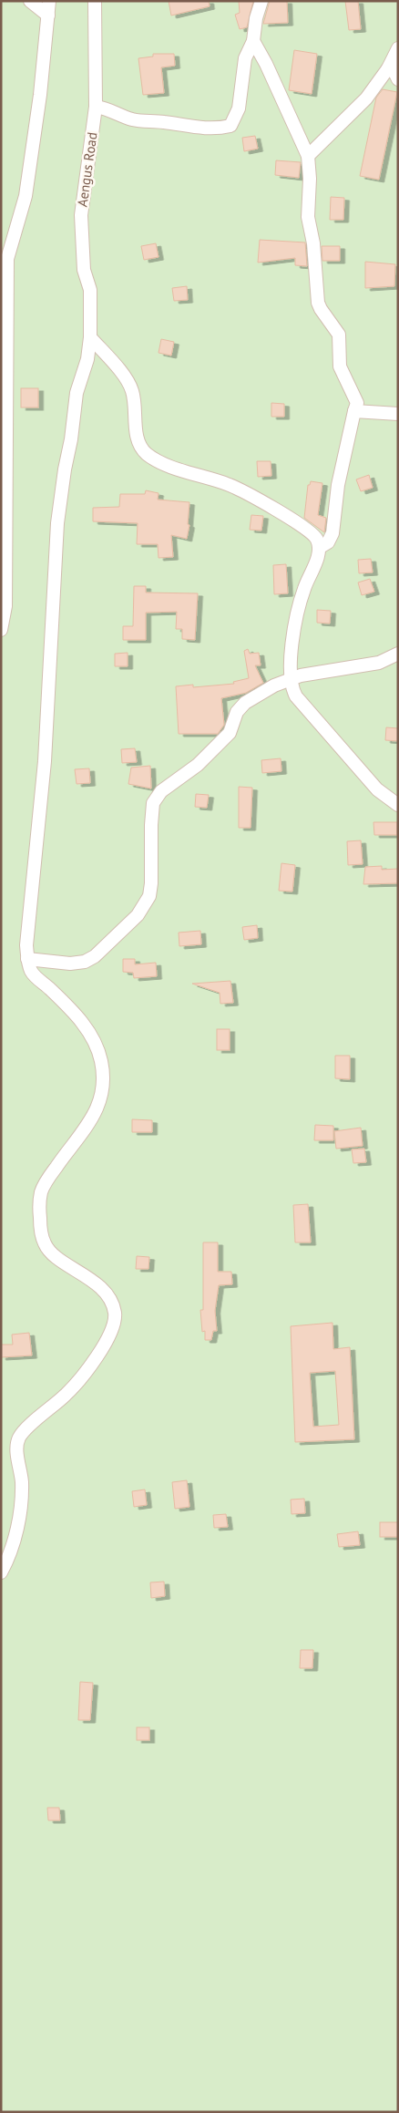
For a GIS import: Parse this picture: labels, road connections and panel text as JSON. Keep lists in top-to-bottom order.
{
  "streets": {
    "street": ["Aengus Road"]
  }
}
